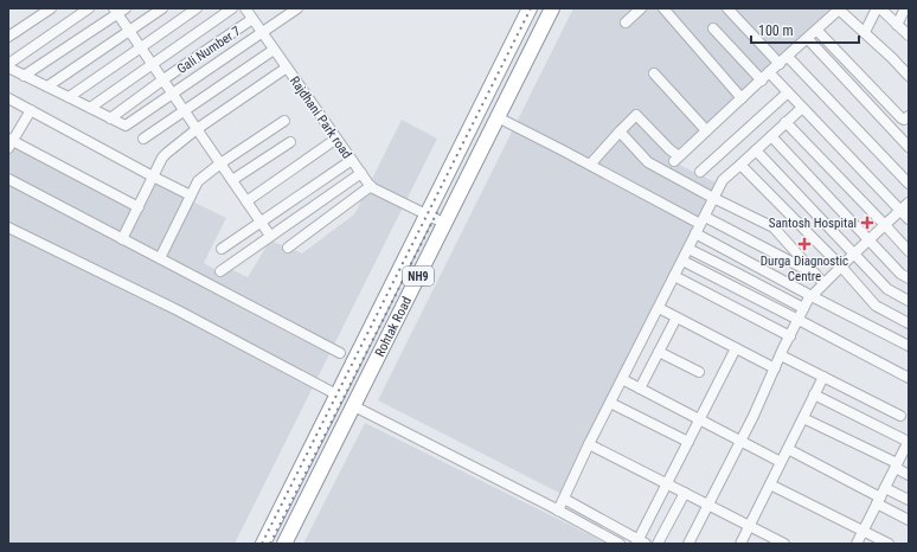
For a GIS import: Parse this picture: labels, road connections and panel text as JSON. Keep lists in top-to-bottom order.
{
  "streets": {
    "highway": ["NH9", "Rohtak Road"],
    "street": ["Gali Number 7", "Rajdhani Park road"]
  },
  "crossings": [
    ["Gali Number 7", "Rajdhani Park road"],
    ["Rajdhani Park road", "Rohtak Road"]
  ],
  "places": {
    "health": ["Santosh Hospital", "Durga Diagnostic Centre"]
  },
  "scale_bar": "100 m"
}
